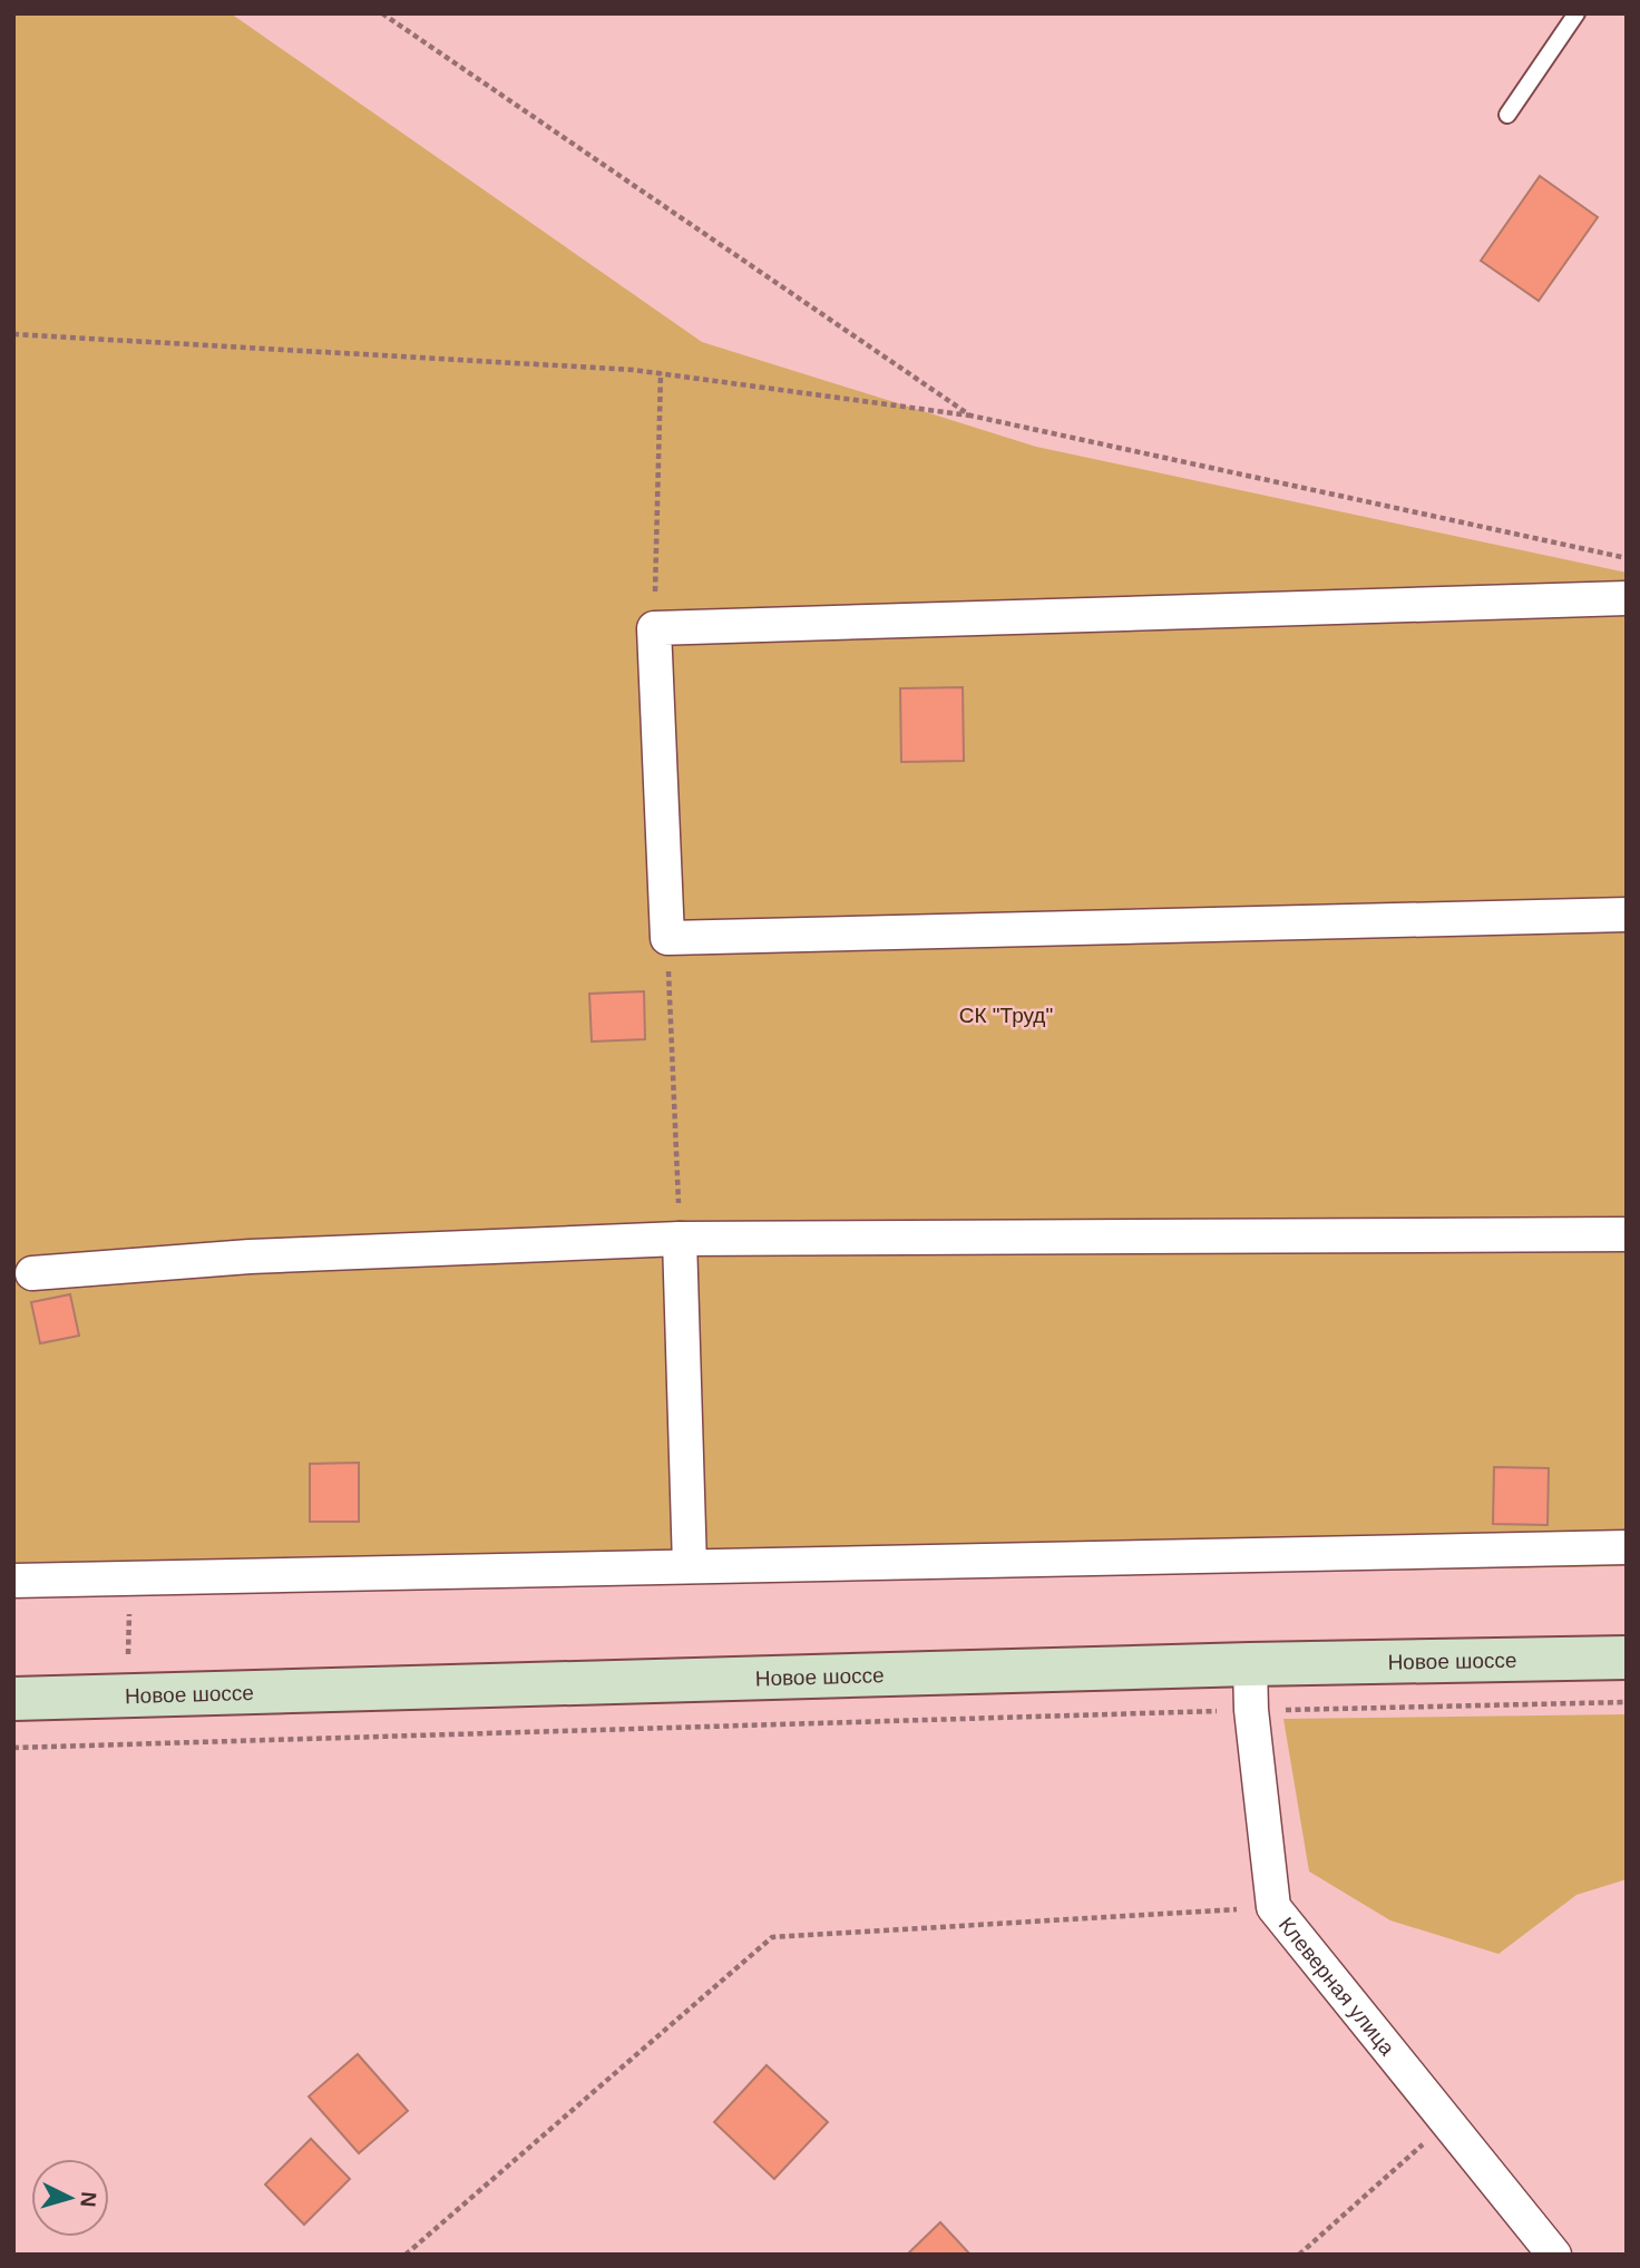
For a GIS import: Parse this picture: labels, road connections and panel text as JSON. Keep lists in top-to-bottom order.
{
  "streets": {
    "main road": ["Новое шоссе"],
    "street": ["Клеверная улица"]
  },
  "crossings": [
    ["Новое шоссе", "Клеверная улица"]
  ],
  "parks": ["СК \"Труд\""],
  "north": "right"
}
